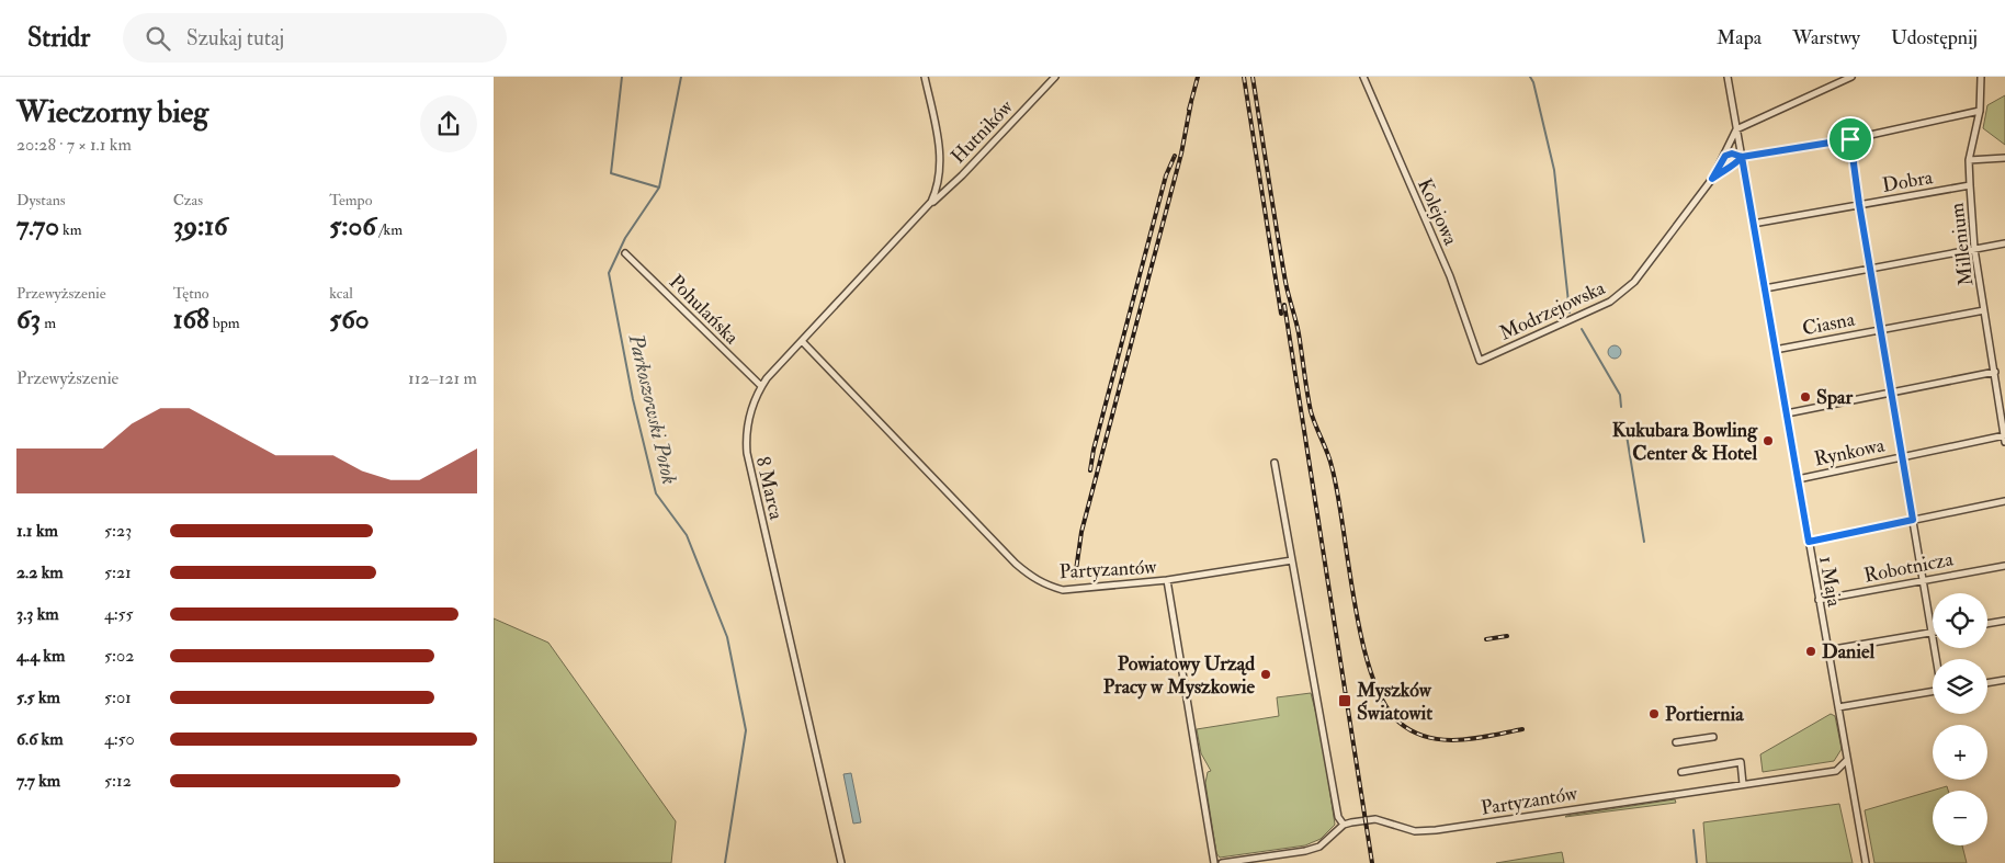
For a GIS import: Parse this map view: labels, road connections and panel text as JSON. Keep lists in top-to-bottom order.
{
  "streets": {
    "street": [
      "Hutników",
      "Dobra",
      "Kolejowa",
      "Millenium",
      "Pohulańska",
      "Modrzejowska",
      "Ciasna",
      "Rynkowa",
      "8 Marca",
      "Robotnicza",
      "Partyzantów",
      "1 Maja"
    ]
  },
  "crossings": [
    ["Hutników", "8 Marca"],
    ["Dobra", "Millenium"],
    ["Dobra", "1 Maja"],
    ["Kolejowa", "Modrzejowska"],
    ["Millenium", "Ciasna"],
    ["Millenium", "Rynkowa"],
    ["Pohulańska", "8 Marca"],
    ["Modrzejowska", "1 Maja"],
    ["Ciasna", "1 Maja"],
    ["Rynkowa", "1 Maja"],
    ["8 Marca", "Partyzantów"],
    ["Robotnicza", "1 Maja"],
    ["Partyzantów", "1 Maja"]
  ],
  "water": ["Parkoszowski Potok"],
  "places": {
    "other": [
      "Spar",
      "Kukubara Bowling Center & Hotel",
      "Daniel",
      "Powiatowy Urząd Pracy w Myszkowie",
      "Portiernia"
    ],
    "transit": ["Myszków Światowit"]
  },
  "page": {
    "header": "Stridr",
    "search": "Szukaj tutaj",
    "nav": ["Mapa", "Warstwy", "Udostępnij"],
    "heading": ["Wieczorny bieg", "20:28 · 7 × 1.1 km"],
    "stats": [
      ["Dystans", "7.70 km"],
      ["Czas", "39:16"],
      ["Tempo", "5:06 /km"],
      ["Przewyższenie", "63 m"],
      ["Tętno", "168 bpm"],
      ["kcal", "560"]
    ],
    "chart": ["Przewyższenie", "112–121 m"],
    "list": [
      {
        "name": "1.1 km",
        "note": "5:23"
      },
      {
        "name": "2.2 km",
        "note": "5:21"
      },
      {
        "name": "3.3 km",
        "note": "4:55"
      },
      {
        "name": "4.4 km",
        "note": "5:02"
      },
      {
        "name": "5.5 km",
        "note": "5:01"
      },
      {
        "name": "6.6 km",
        "note": "4:50"
      },
      {
        "name": "7.7 km",
        "note": "5:12"
      }
    ],
    "map_buttons": ["+", "−"]
  }
}
